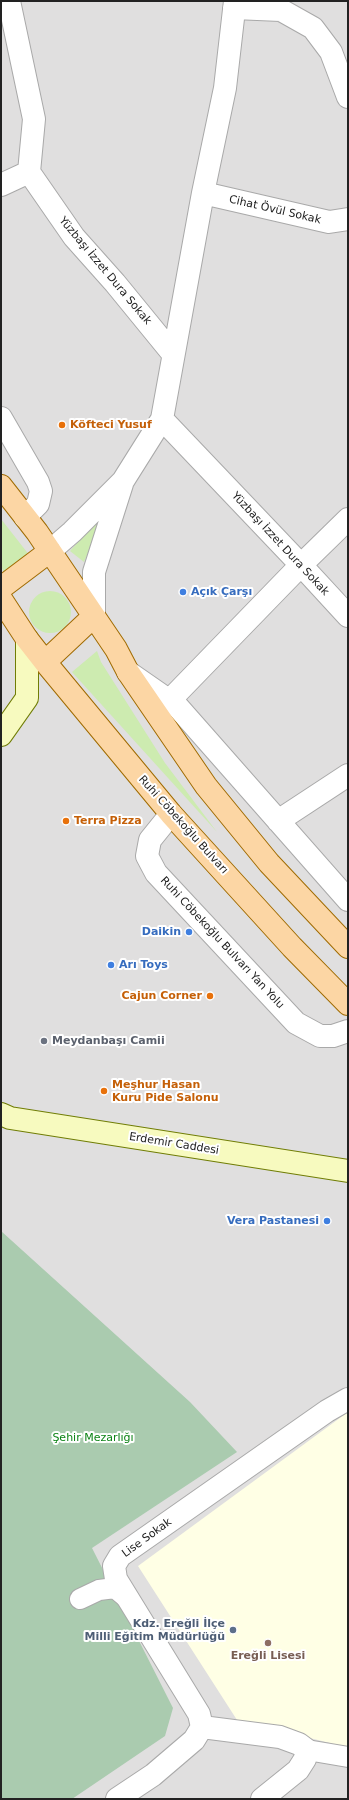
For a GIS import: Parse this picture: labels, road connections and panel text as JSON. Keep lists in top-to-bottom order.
{
  "streets": {
    "main road": ["Ruhi Cöbekoğlu Bulvarı", "Erdemir Caddesi"],
    "street": [
      "Cihat Övül Sokak",
      "Yüzbaşı İzzet Dura Sokak",
      "Ruhi Cöbekoğlu Bulvarı Yan Yolu",
      "Lise Sokak"
    ]
  },
  "crossings": [
    ["Ruhi Cöbekoğlu Bulvarı", "Ruhi Cöbekoğlu Bulvarı Yan Yolu"]
  ],
  "parks": ["Şehir Mezarlığı"],
  "places": [
    "Köfteci Yusuf",
    "Açık Çarşı",
    "Terra Pizza",
    "Daikin",
    "Arı Toys",
    "Cajun Corner",
    "Meydanbaşı Camii",
    "Meşhur Hasan Kuru Pide Salonu",
    "Vera Pastanesi",
    "Kdz. Ereğli İlçe Milli Eğitim Müdürlüğü",
    "Ereğli Lisesi"
  ]
}
